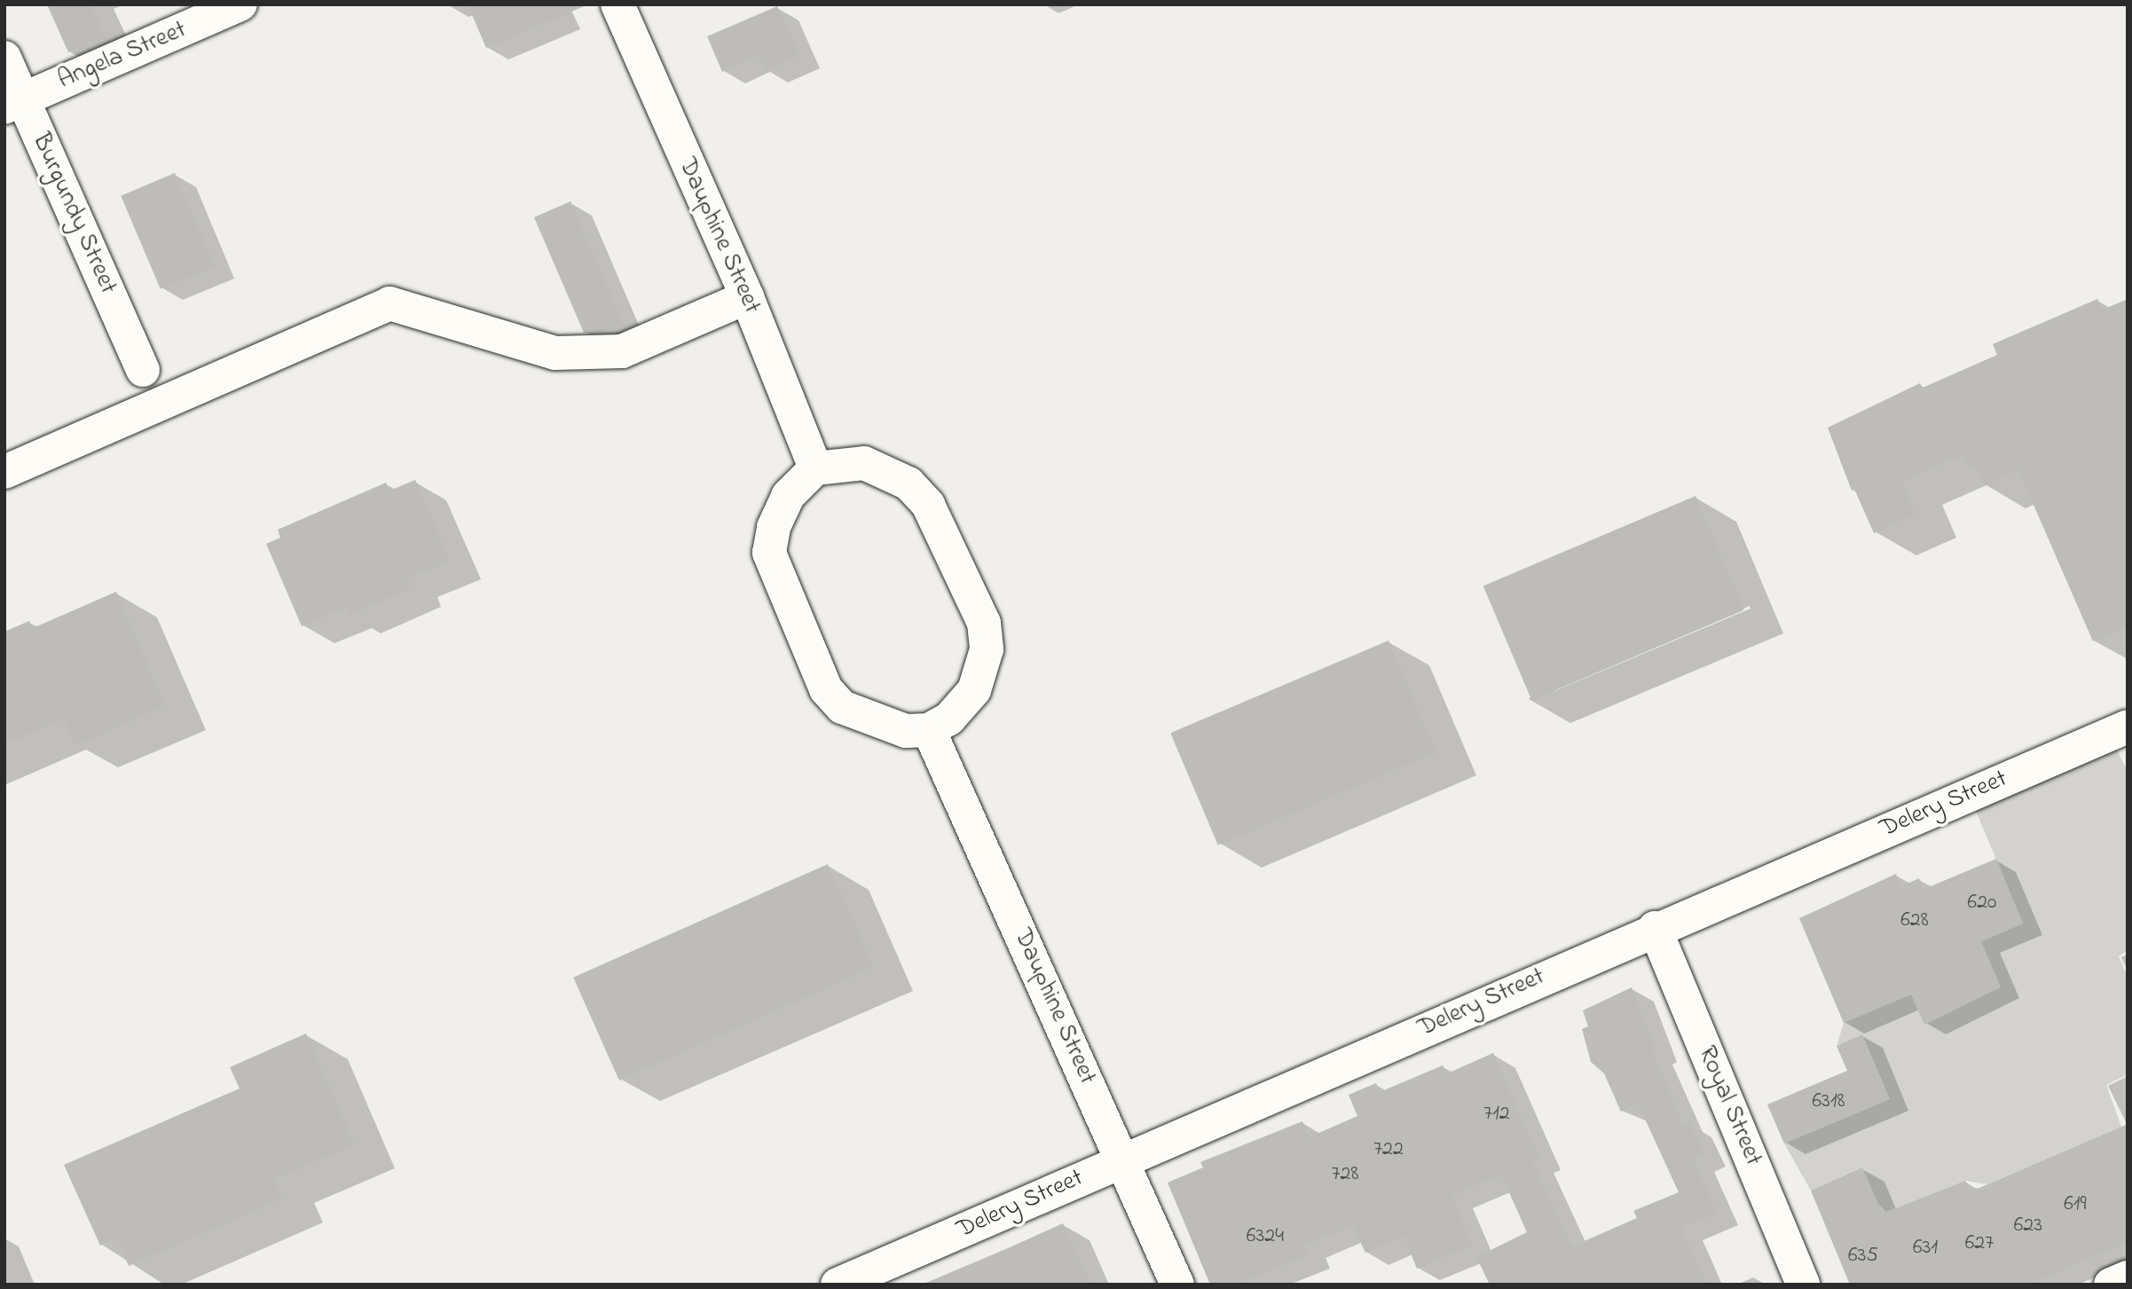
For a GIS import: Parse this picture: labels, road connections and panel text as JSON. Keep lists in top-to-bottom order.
{
  "streets": {
    "street": [
      "Angela Street",
      "Burgundy Street",
      "Dauphine Street",
      "Delery Street",
      "Royal Street"
    ]
  },
  "crossings": [
    ["Angela Street", "Burgundy Street"],
    ["Dauphine Street", "Delery Street"],
    ["Delery Street", "Royal Street"]
  ],
  "house_numbers": [
    "620",
    "628",
    "6318",
    "712",
    "722",
    "728",
    "619",
    "623",
    "6324",
    "627",
    "631",
    "635"
  ]
}
